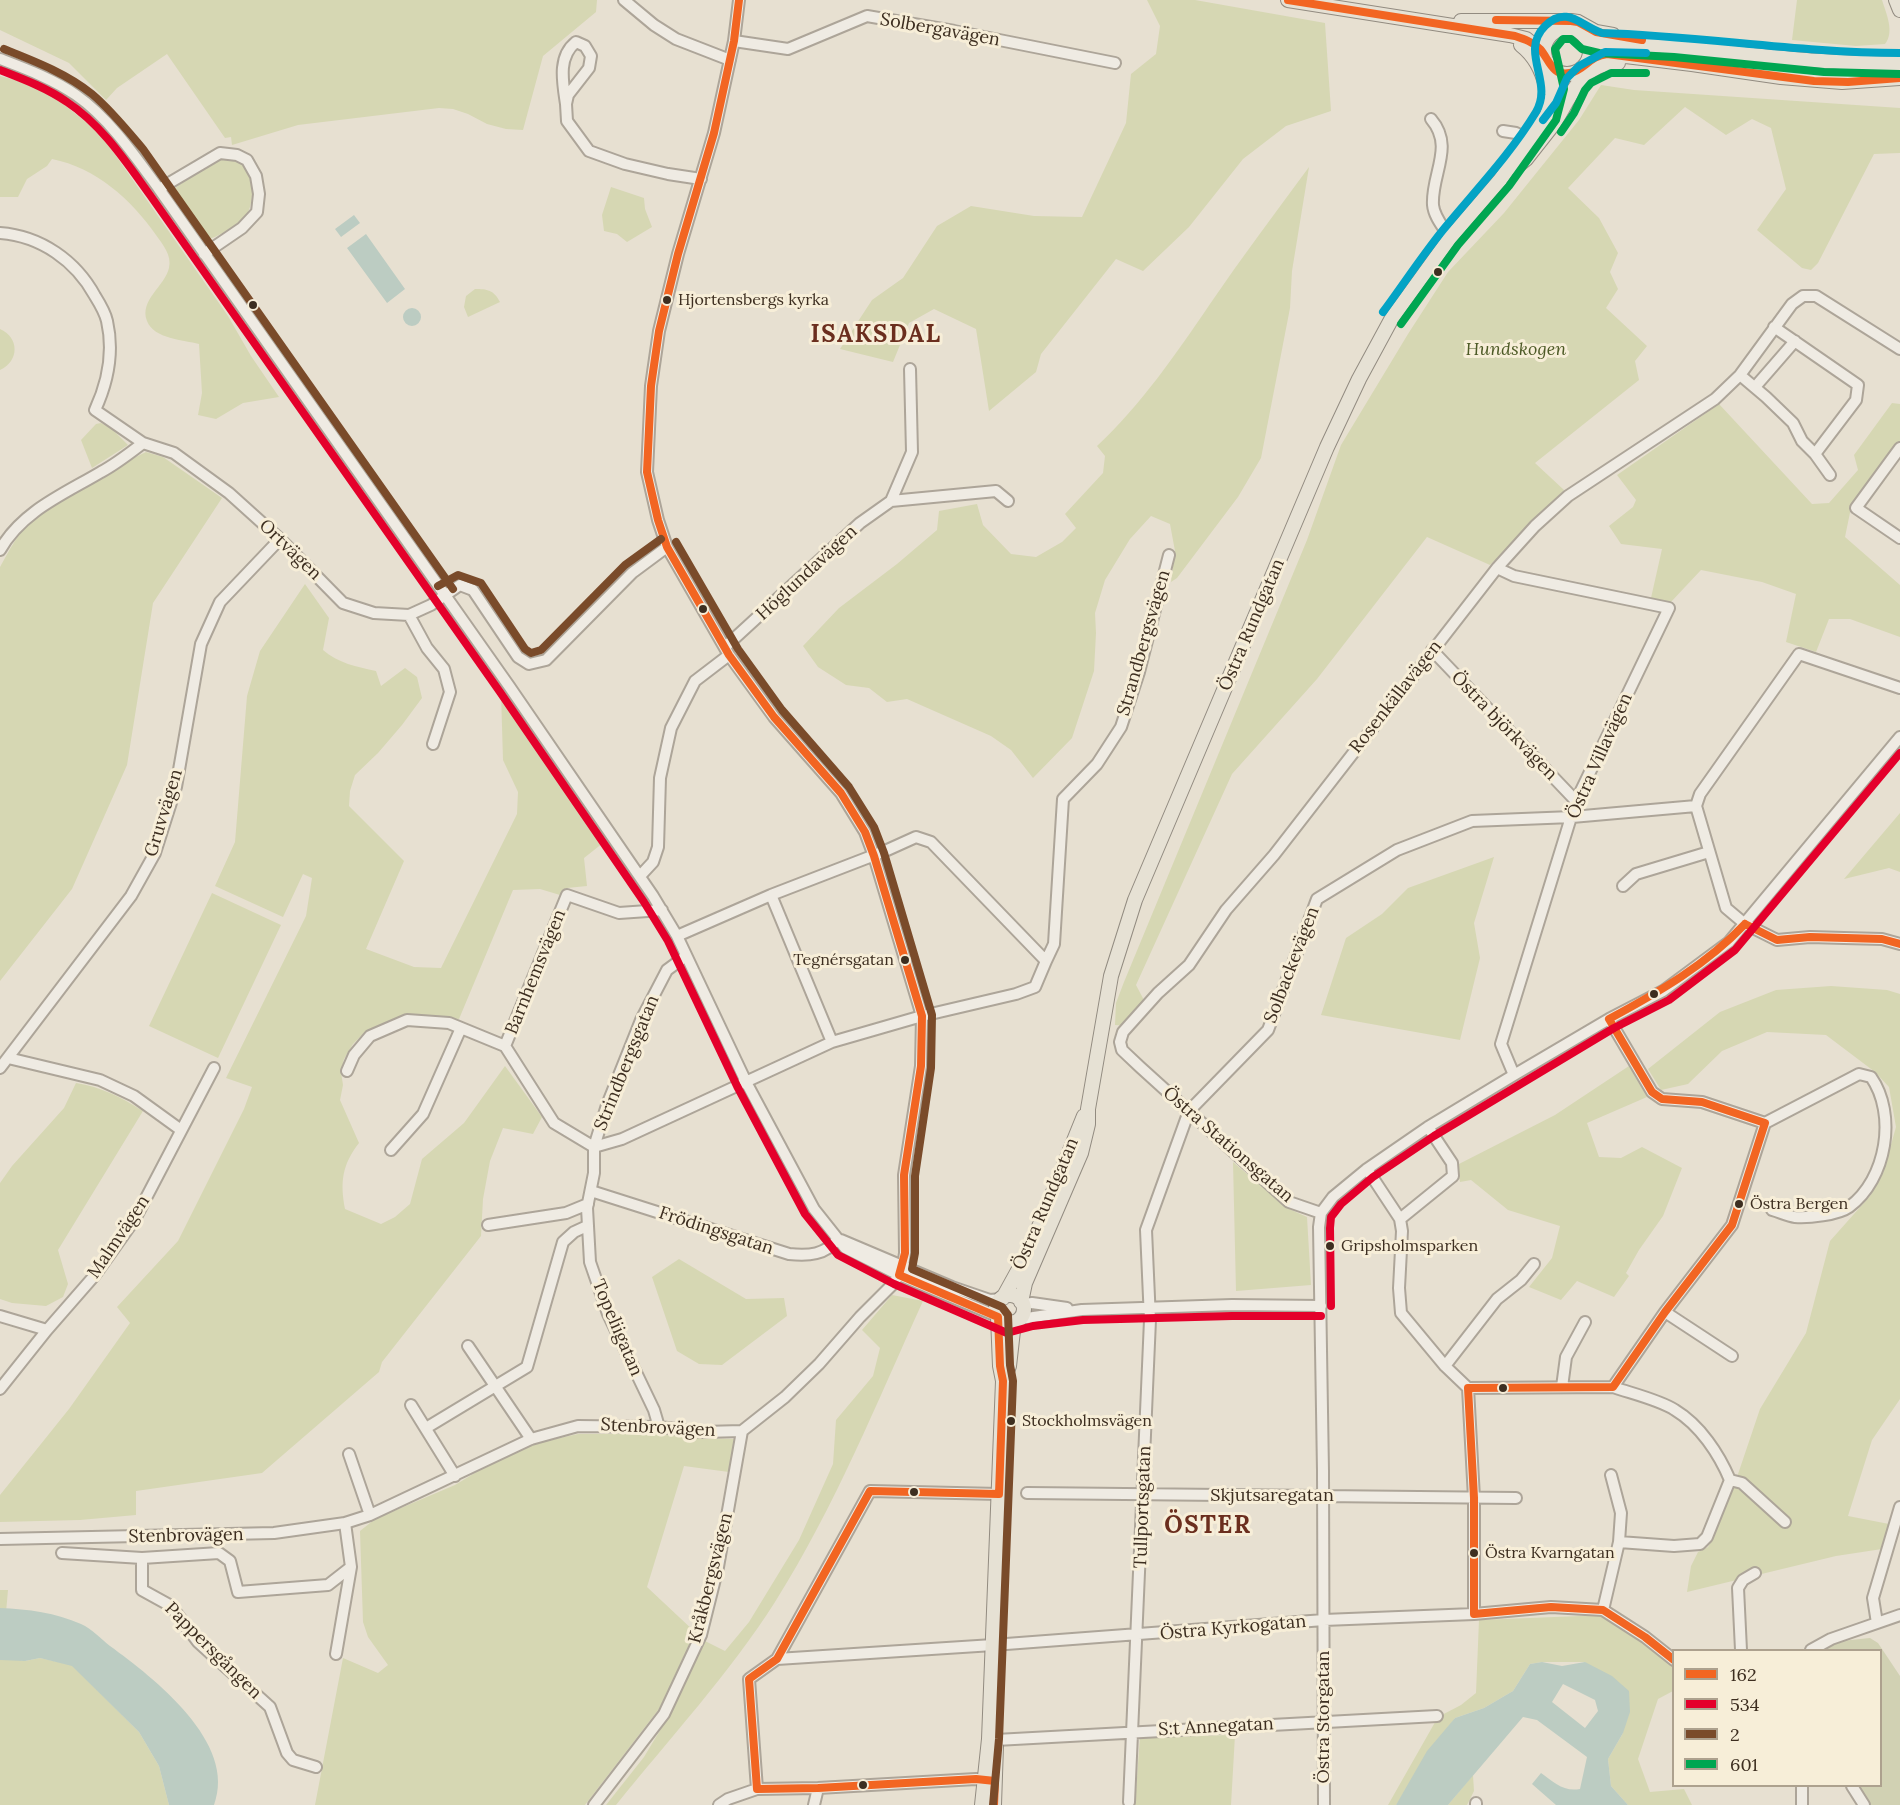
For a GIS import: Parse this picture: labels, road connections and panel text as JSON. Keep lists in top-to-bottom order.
{
  "streets": {
    "main road": ["Östra Rundgatan"],
    "street": [
      "Solbergavägen",
      "Ortvägen",
      "Höglundavägen",
      "Strandbergsvägen",
      "Rosenkällavägen",
      "Östra björkvägen",
      "Östra Villavägen",
      "Gruvvägen",
      "Solbackevägen",
      "Barnhemsvägen",
      "Strindbergsgatan",
      "Östra Stationsgatan",
      "Frödingsgatan",
      "Malmvägen",
      "Topeliigatan",
      "Stenbrovägen",
      "Skjutsaregatan",
      "Tullportsgatan",
      "Kråkbergsvägen",
      "Östra Kyrkogatan",
      "Pappersgången",
      "Östra Storgatan",
      "S:t Annegatan"
    ]
  },
  "crossings": [
    ["Ortvägen", "Gruvvägen"],
    ["Rosenkällavägen", "Östra björkvägen"],
    ["Rosenkällavägen", "Östra Villavägen"],
    ["Rosenkällavägen", "Östra Stationsgatan"],
    ["Östra björkvägen", "Östra Villavägen"],
    ["Östra Villavägen", "Solbackevägen"],
    ["Solbackevägen", "Östra Stationsgatan"],
    ["Solbackevägen", "Tullportsgatan"],
    ["Barnhemsvägen", "Strindbergsgatan"],
    ["Strindbergsgatan", "Frödingsgatan"],
    ["Strindbergsgatan", "Topeliigatan"],
    ["Östra Stationsgatan", "Tullportsgatan"],
    ["Östra Stationsgatan", "Östra Storgatan"],
    ["Topeliigatan", "Stenbrovägen"],
    ["Stenbrovägen", "Kråkbergsvägen"],
    ["Skjutsaregatan", "Tullportsgatan"],
    ["Skjutsaregatan", "Östra Storgatan"],
    ["Tullportsgatan", "Östra Kyrkogatan"],
    ["Tullportsgatan", "S:t Annegatan"],
    ["Östra Kyrkogatan", "Östra Storgatan"],
    ["Östra Storgatan", "S:t Annegatan"]
  ],
  "districts": ["ISAKSDAL", "ÖSTER"],
  "parks": ["Hundskogen"],
  "places": [
    "Hjortensbergs kyrka",
    "Tegnérsgatan",
    "Östra Bergen",
    "Gripsholmsparken",
    "Stockholmsvägen",
    "Östra Kvarngatan"
  ],
  "lines": [
    "transit line 162",
    "transit line 601",
    "transit line 2",
    "transit line 534"
  ],
  "legend": [
    "162",
    "534",
    "2",
    "601"
  ]
}
